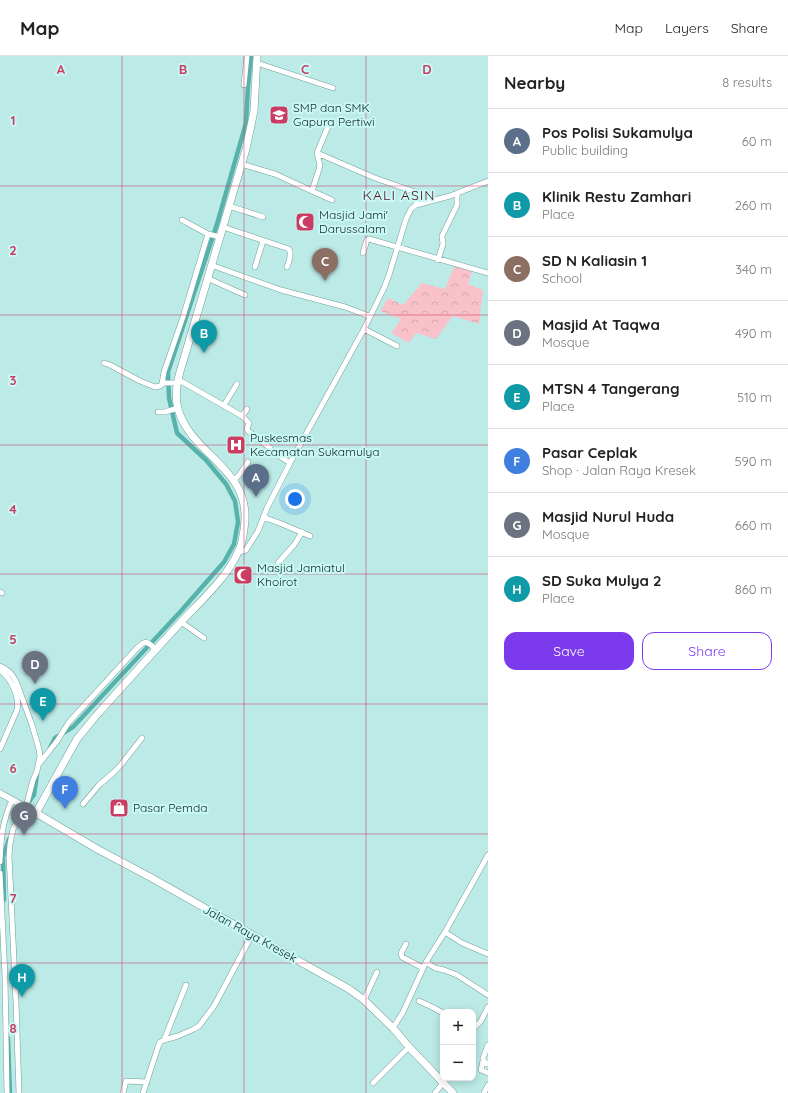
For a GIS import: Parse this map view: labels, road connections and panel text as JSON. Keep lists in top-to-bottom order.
{
  "streets": {
    "main road": ["Jalan Raya Kresek"]
  },
  "districts": ["KALI ASIN"],
  "places": {
    "school or university": ["SMP dan SMK Gapura Pertiwi"],
    "mosque": ["Masjid Jami' Darussalam", "Masjid Jamiatul Khoirot"],
    "hospital": ["Puskesmas Kecamatan Sukamulya"],
    "shop": ["Pasar Pemda"]
  },
  "page": {
    "header": "Map",
    "nav": ["Map", "Layers", "Share"],
    "heading": ["Nearby", "8 results"],
    "list": [
      {
        "mark": "A",
        "name": "Pos Polisi Sukamulya",
        "note": "Public building",
        "value": "60 m"
      },
      {
        "mark": "B",
        "name": "Klinik Restu Zamhari",
        "note": "Place",
        "value": "260 m"
      },
      {
        "mark": "C",
        "name": "SD N Kaliasin 1",
        "note": "School",
        "value": "340 m"
      },
      {
        "mark": "D",
        "name": "Masjid At Taqwa",
        "note": "Mosque",
        "value": "490 m"
      },
      {
        "mark": "E",
        "name": "MTSN 4 Tangerang",
        "note": "Place",
        "value": "510 m"
      },
      {
        "mark": "F",
        "name": "Pasar Ceplak",
        "note": "Shop · Jalan Raya Kresek",
        "value": "590 m"
      },
      {
        "mark": "G",
        "name": "Masjid Nurul Huda",
        "note": "Mosque",
        "value": "660 m"
      },
      {
        "mark": "H",
        "name": "SD Suka Mulya 2",
        "note": "Place",
        "value": "860 m"
      }
    ],
    "pins": [
      "C",
      "B",
      "A",
      "D",
      "E",
      "F",
      "G",
      "H"
    ],
    "buttons": ["Save", "Share"],
    "map_buttons": ["+", "−"]
  },
  "grid": {
    "columns": [
      "A",
      "B",
      "C",
      "D"
    ],
    "rows": [
      "1",
      "2",
      "3",
      "4",
      "5",
      "6",
      "7",
      "8"
    ]
  }
}
